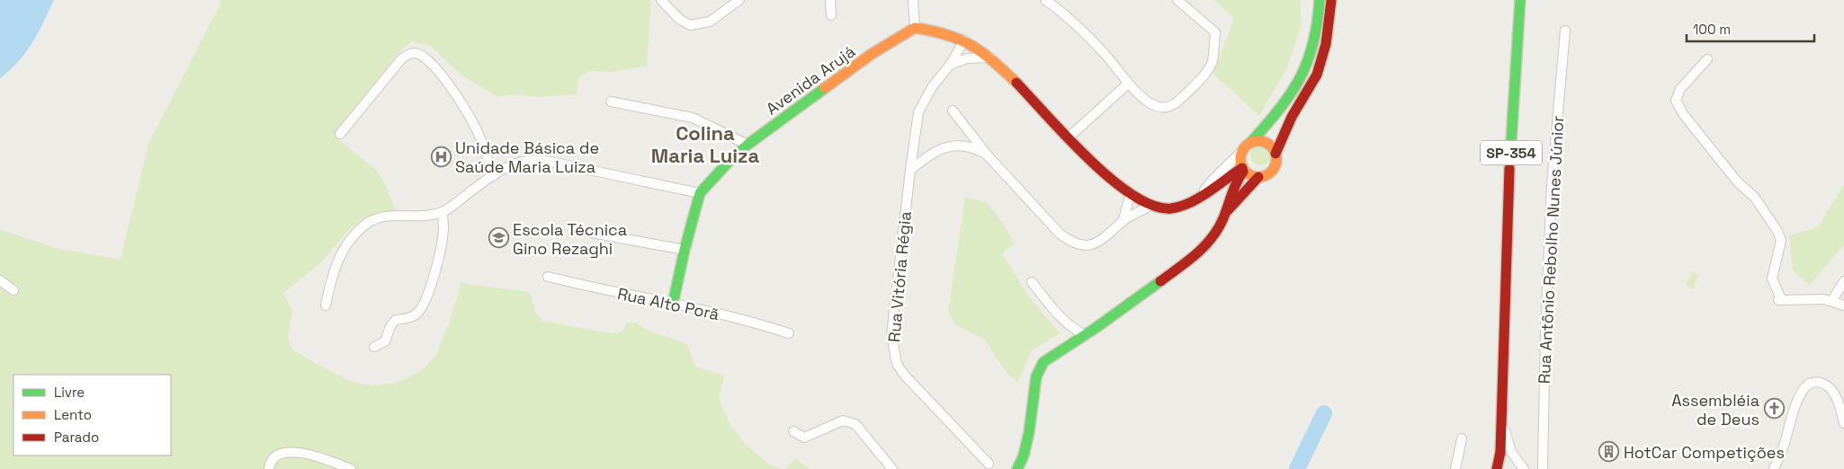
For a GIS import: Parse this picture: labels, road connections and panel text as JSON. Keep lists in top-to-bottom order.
{
  "streets": {
    "street": [
      "Avenida Arujá",
      "SP-354",
      "Rua Antônio Rebolho Nunes Júnior",
      "Rua Vitória Régia",
      "Rua Alto Porã"
    ]
  },
  "districts": ["Colina Maria Luiza"],
  "places": {
    "hospital": ["Unidade Básica de Saúde Maria Luiza"],
    "school or university": ["Escola Técnica Gino Rezaghi"],
    "church": ["Assembléia de Deus"],
    "building": ["HotCar Competições"]
  },
  "legend": ["Livre", "Lento", "Parado"],
  "scale_bar": "100 m"
}
